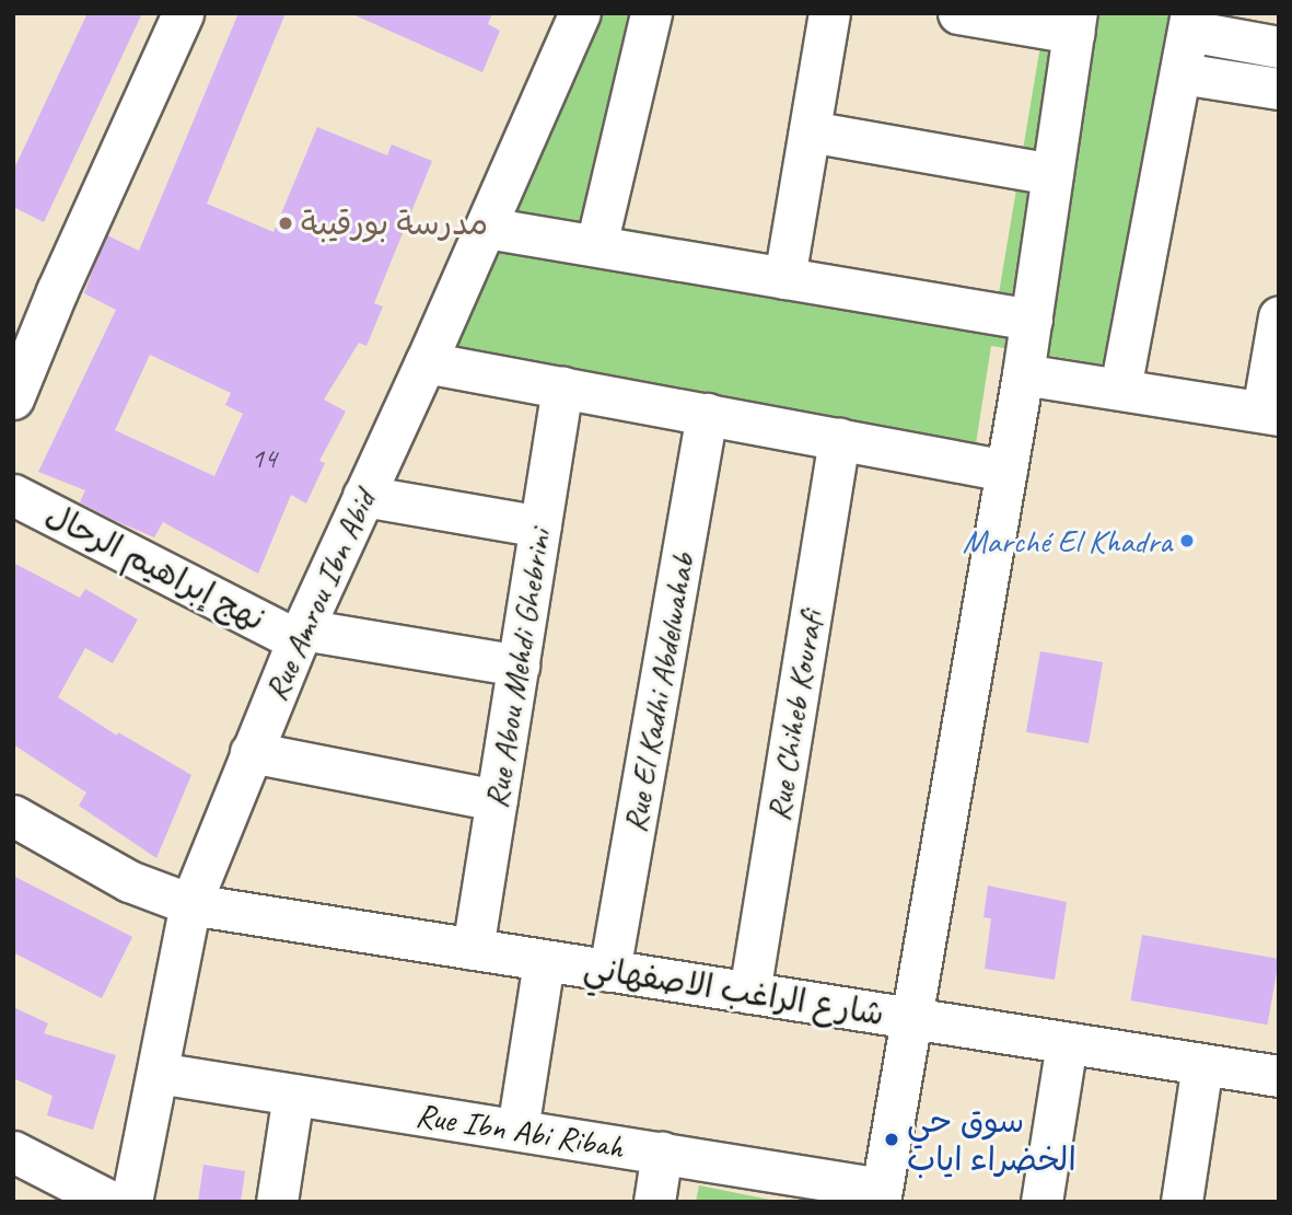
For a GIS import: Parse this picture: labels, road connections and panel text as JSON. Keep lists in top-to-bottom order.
{
  "streets": {
    "street": [
      "نهج إبراهيم الرحال",
      "Rue Amrou Ibn Abid",
      "Rue Abou Mehdi Ghebrini",
      "Rue El Kadhi Abdelwahab",
      "Rue Chiheb Kourafi",
      "شارع الراغب الاصفهاني",
      "Rue Ibn Abi Ribah"
    ]
  },
  "crossings": [
    ["نهج إبراهيم الرحال", "Rue Amrou Ibn Abid"],
    ["نهج إبراهيم الرحال", "Rue Abou Mehdi Ghebrini"],
    ["Rue Amrou Ibn Abid", "شارع الراغب الاصفهاني"],
    ["Rue Amrou Ibn Abid", "Rue Ibn Abi Ribah"],
    ["Rue Abou Mehdi Ghebrini", "شارع الراغب الاصفهاني"],
    ["Rue El Kadhi Abdelwahab", "شارع الراغب الاصفهاني"],
    ["Rue Chiheb Kourafi", "شارع الراغب الاصفهاني"]
  ],
  "places": ["مدرسة بورقيبة", "Marché El Khadra", "سوق حي الخضراء اياب"],
  "house_numbers": ["14"]
}
